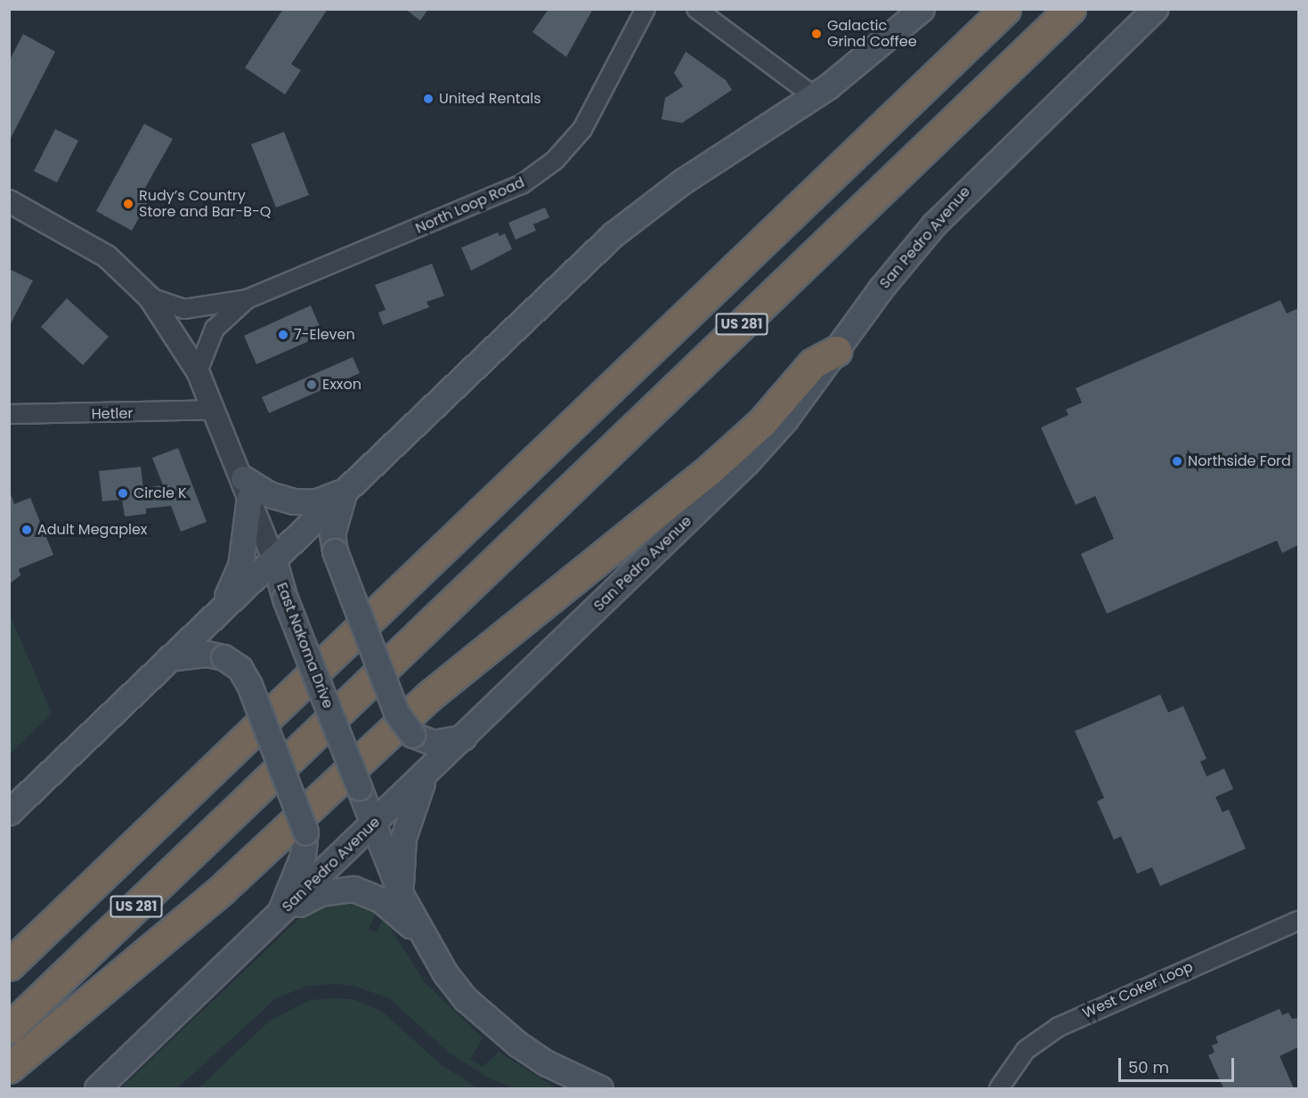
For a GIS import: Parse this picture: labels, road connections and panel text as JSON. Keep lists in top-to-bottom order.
{
  "streets": {
    "highway": ["US 281"],
    "main road": ["San Pedro Avenue", "East Nakoma Drive"],
    "street": ["North Loop Road", "Hetler", "West Coker Loop"]
  },
  "crossings": [
    ["North Loop Road", "East Nakoma Drive"],
    ["San Pedro Avenue", "East Nakoma Drive"],
    ["Hetler", "East Nakoma Drive"]
  ],
  "places": [
    "Galactic Grind Coffee",
    "United Rentals",
    "Rudy’s Country Store and Bar-B-Q",
    "7-Eleven",
    "Exxon",
    "Northside Ford",
    "Circle K",
    "Adult Megaplex"
  ],
  "scale_bar": "50 m"
}
